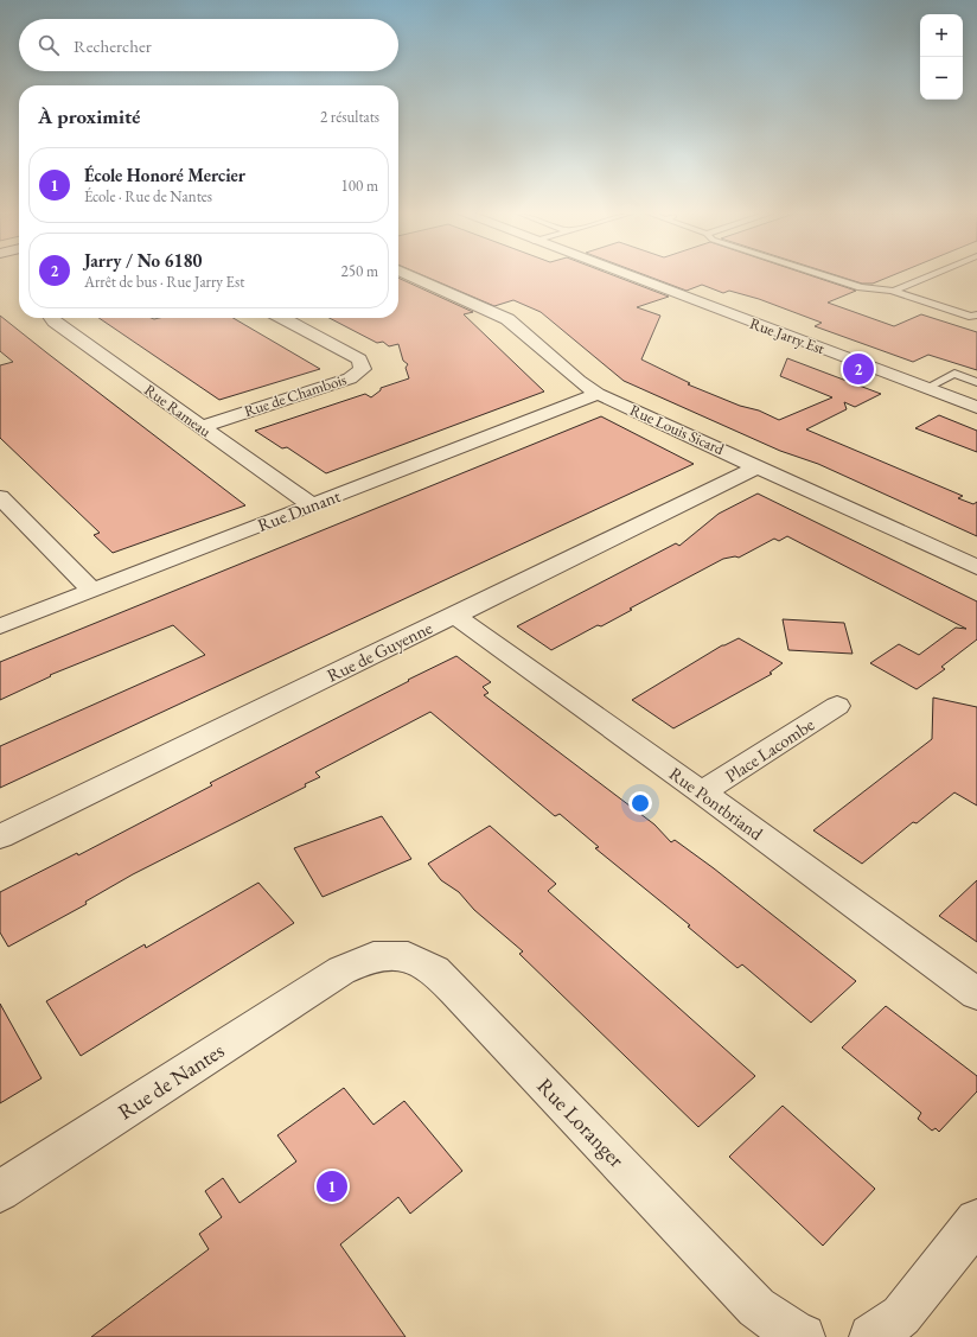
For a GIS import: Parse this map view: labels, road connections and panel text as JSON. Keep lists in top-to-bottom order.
{
  "streets": {
    "street": [
      "Rue Jarry Est",
      "Rue de Chambois",
      "Rue Rameau",
      "Rue Louis Sicard",
      "Rue Dunant",
      "Rue de Guyenne",
      "Place Lacombe",
      "Rue Pontbriand",
      "Rue de Nantes",
      "Rue Loranger"
    ]
  },
  "crossings": [
    ["Rue de Chambois", "Rue Rameau"],
    ["Rue Rameau", "Rue Dunant"],
    ["Rue Louis Sicard", "Rue Dunant"],
    ["Rue Louis Sicard", "Rue de Guyenne"],
    ["Rue de Guyenne", "Rue Pontbriand"],
    ["Place Lacombe", "Rue Pontbriand"],
    ["Rue de Nantes", "Rue Loranger"]
  ],
  "page": {
    "map_buttons": ["+", "−"],
    "search": "Rechercher",
    "heading": ["À proximité", "2 résultats"],
    "list": [
      {
        "mark": "1",
        "name": "École Honoré Mercier",
        "note": "École · Rue de Nantes",
        "value": "100 m"
      },
      {
        "mark": "2",
        "name": "Jarry / No 6180",
        "note": "Arrêt de bus · Rue Jarry Est",
        "value": "250 m"
      }
    ],
    "pins": ["2", "1"]
  }
}
